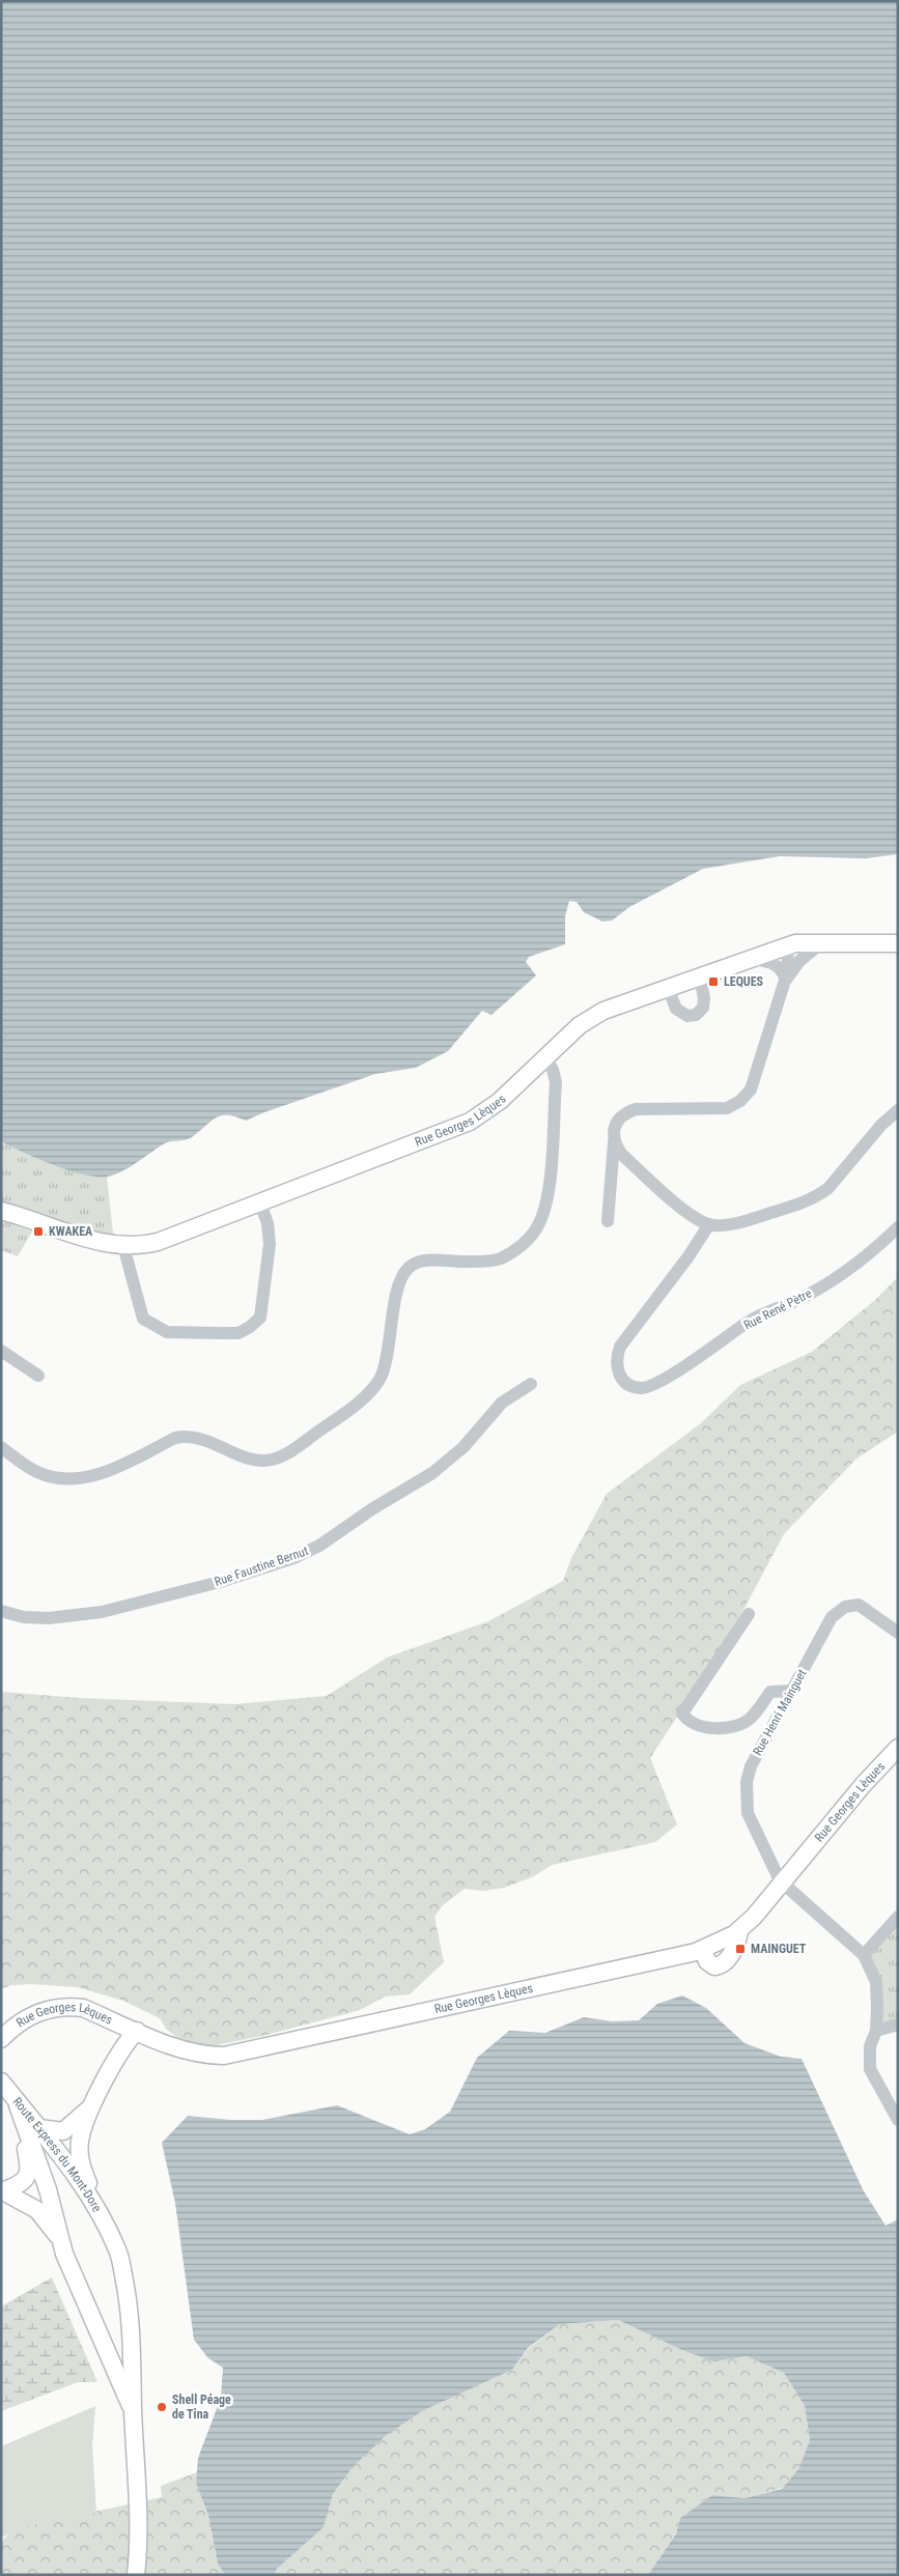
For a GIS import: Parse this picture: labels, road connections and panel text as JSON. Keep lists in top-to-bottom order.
{
  "streets": {
    "main road": ["Rue Georges Lèques", "Route Express du Mont-Dore"],
    "street": ["Rue René Pètre", "Rue Faustine Bernut", "Rue Henri Mainguet"]
  },
  "crossings": [
    ["Rue Georges Lèques", "Rue Henri Mainguet"]
  ],
  "places": {
    "transit": ["LEQUES", "KWAKEA", "MAINGUET"],
    "other": ["Shell Péage de Tina"]
  }
}
